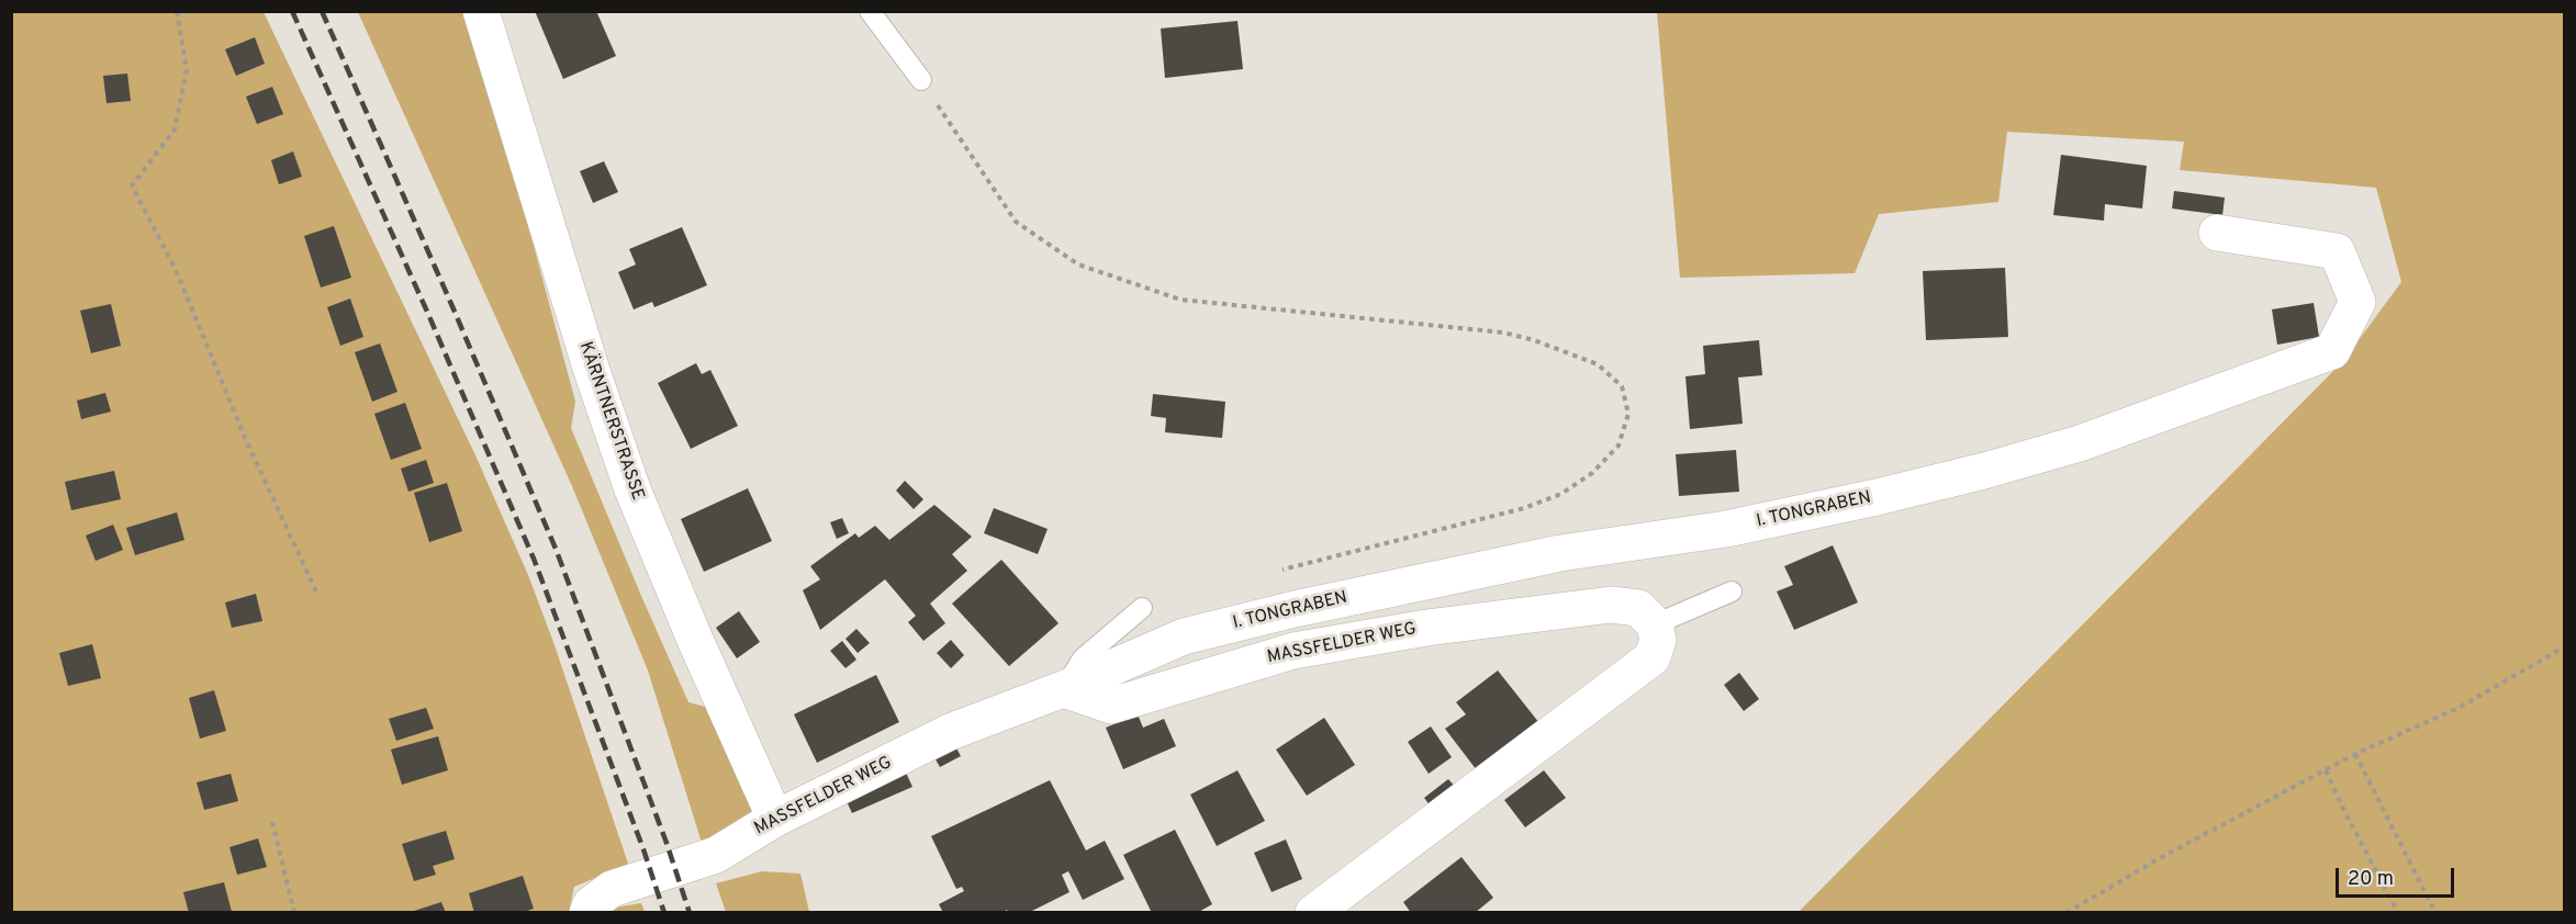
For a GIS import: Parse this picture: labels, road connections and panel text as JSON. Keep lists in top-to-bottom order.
{
  "streets": {
    "street": ["KÄRNTNERSTRASSE", "I. TONGRABEN", "MASSFELDER WEG"]
  },
  "crossings": [
    ["KÄRNTNERSTRASSE", "MASSFELDER WEG"],
    ["I. TONGRABEN", "MASSFELDER WEG"]
  ],
  "scale_bar": "20 m"
}
